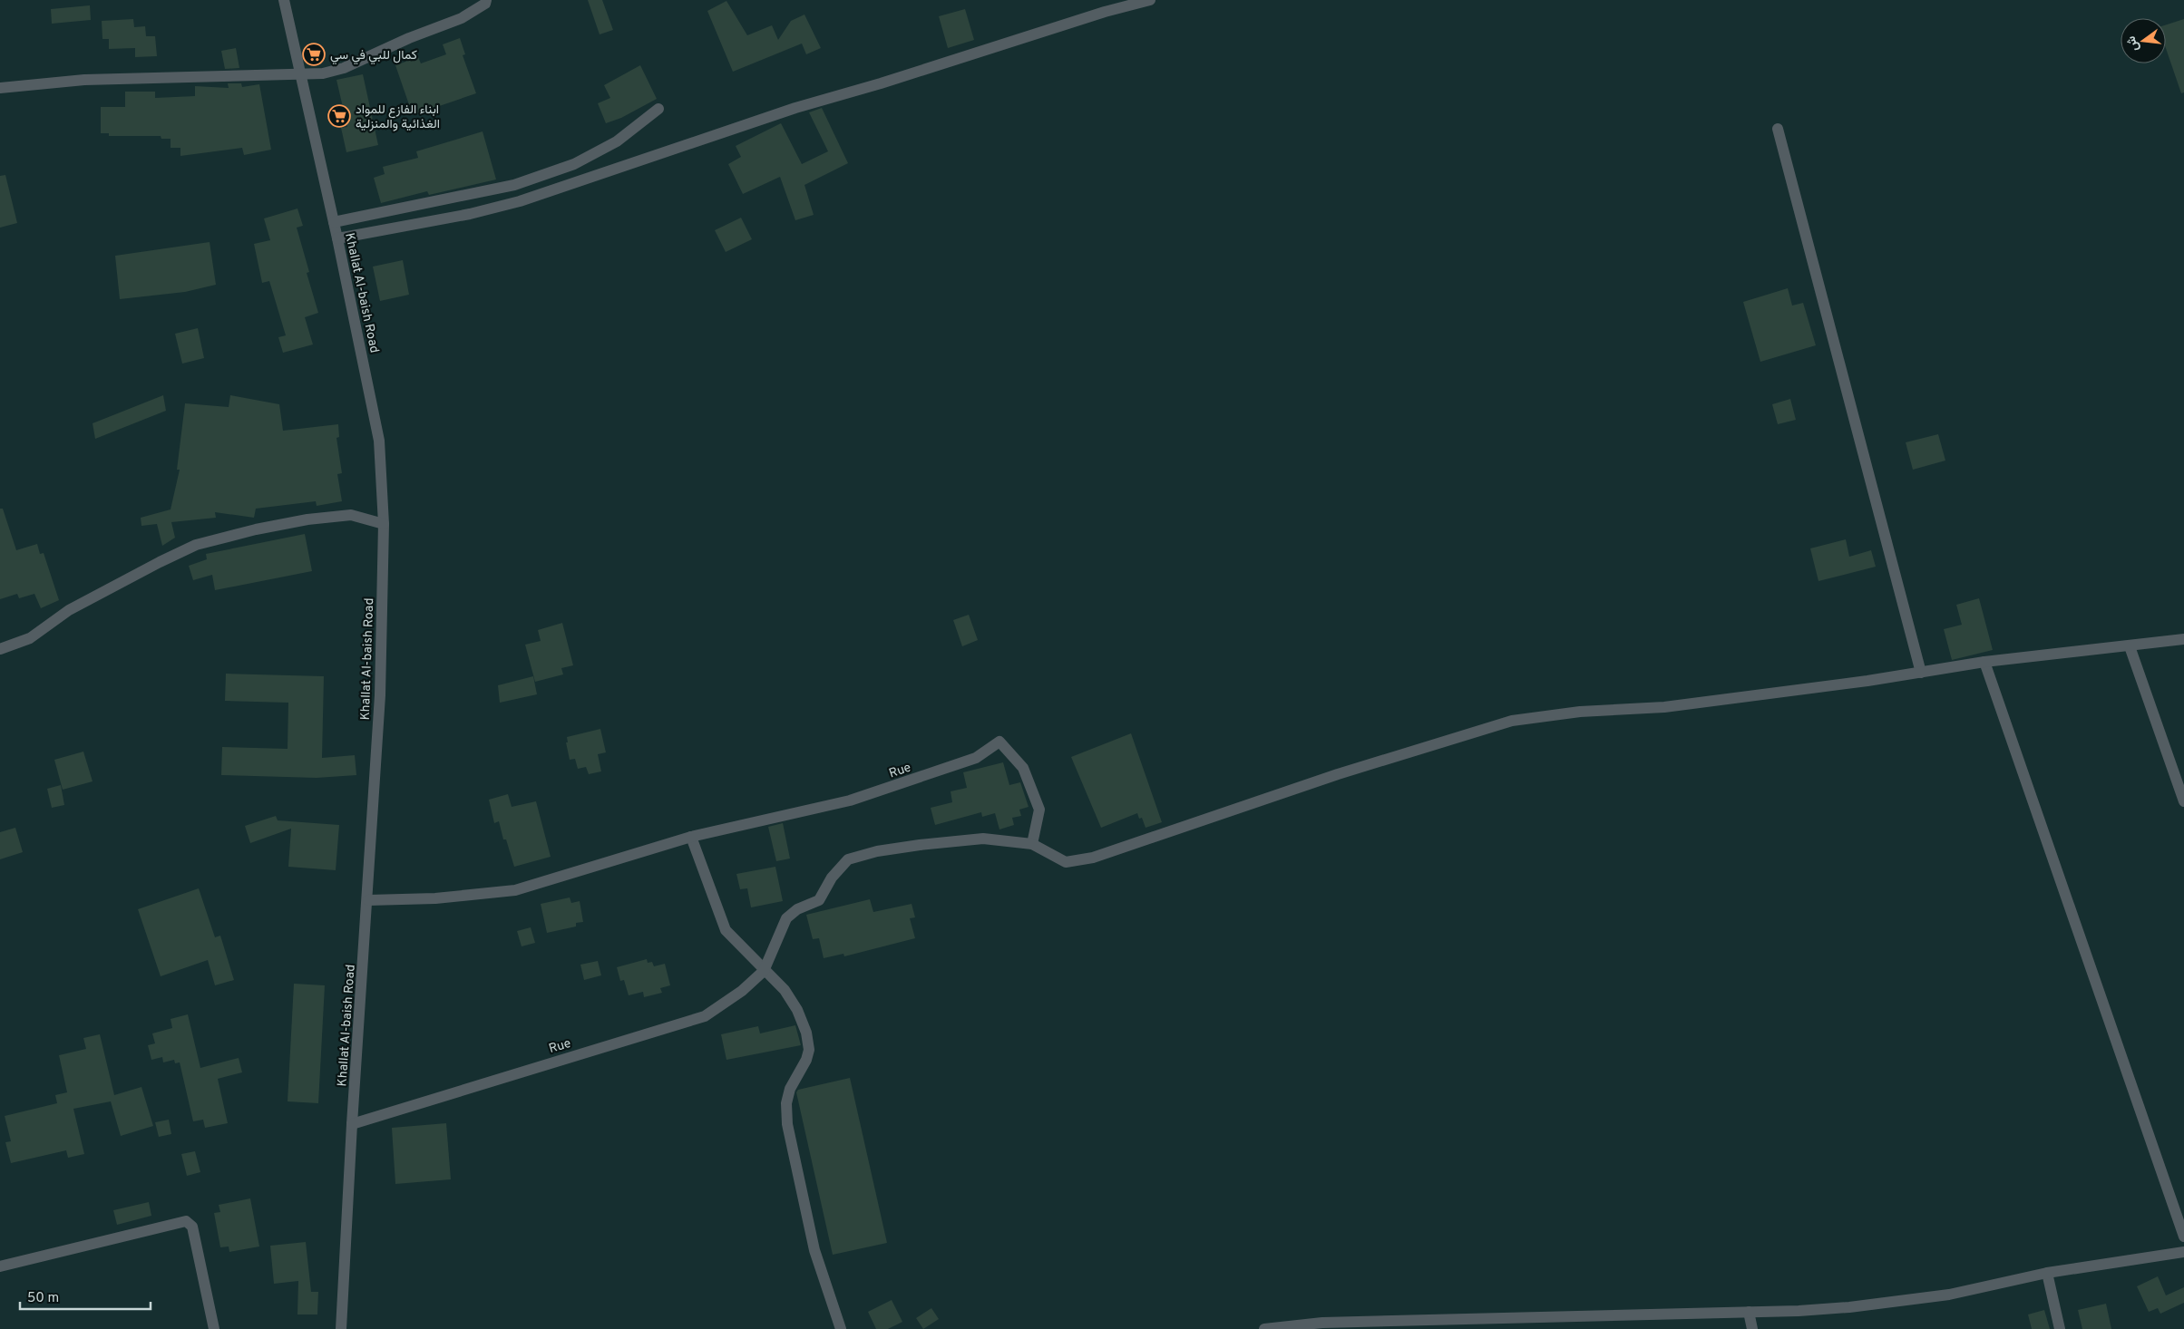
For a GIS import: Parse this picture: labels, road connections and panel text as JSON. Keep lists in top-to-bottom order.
{
  "streets": {
    "street": ["Khallat Al-baish Road", "Rue"]
  },
  "crossings": [
    ["Khallat Al-baish Road", "Rue"]
  ],
  "places": {
    "supermarket": ["كمال للبي في سي", "ابناء الفازع للمواد الغذائية والمنزلية"]
  },
  "scale_bar": "50 m",
  "north": "left"
}
